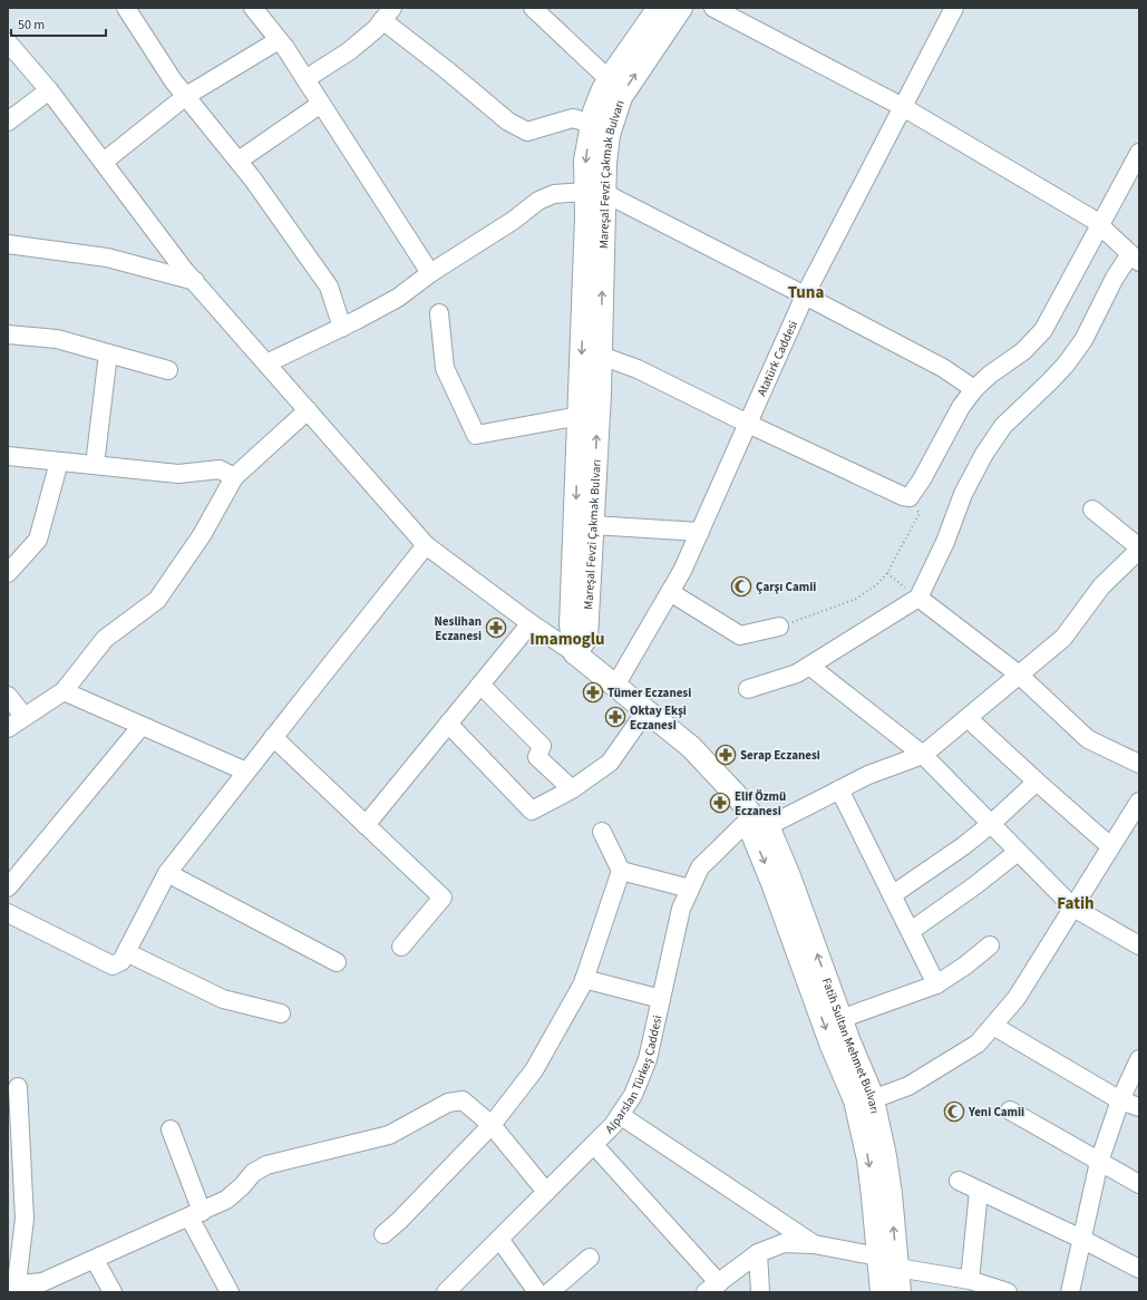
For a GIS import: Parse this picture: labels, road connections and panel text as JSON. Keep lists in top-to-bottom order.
{
  "streets": {
    "main road": ["Mareşal Fevzi Çakmak Bulvarı", "Fatih Sultan Mehmet Bulvarı"],
    "street": ["Atatürk Caddesi", "Alparslan Türkeş Caddesi"]
  },
  "crossings": [
    ["Mareşal Fevzi Çakmak Bulvarı", "Fatih Sultan Mehmet Bulvarı"],
    ["Atatürk Caddesi", "Fatih Sultan Mehmet Bulvarı"],
    ["Fatih Sultan Mehmet Bulvarı", "Alparslan Türkeş Caddesi"]
  ],
  "districts": ["Tuna", "Imamoglu", "Fatih"],
  "places": {
    "mosque": ["Çarşı Camii", "Yeni Camii"],
    "pharmacy": [
      "Neslihan Eczanesi",
      "Tümer Eczanesi",
      "Oktay Ekşi Eczanesi",
      "Serap Eczanesi",
      "Elif Özmü Eczanesi"
    ]
  },
  "scale_bar": "50 m"
}
